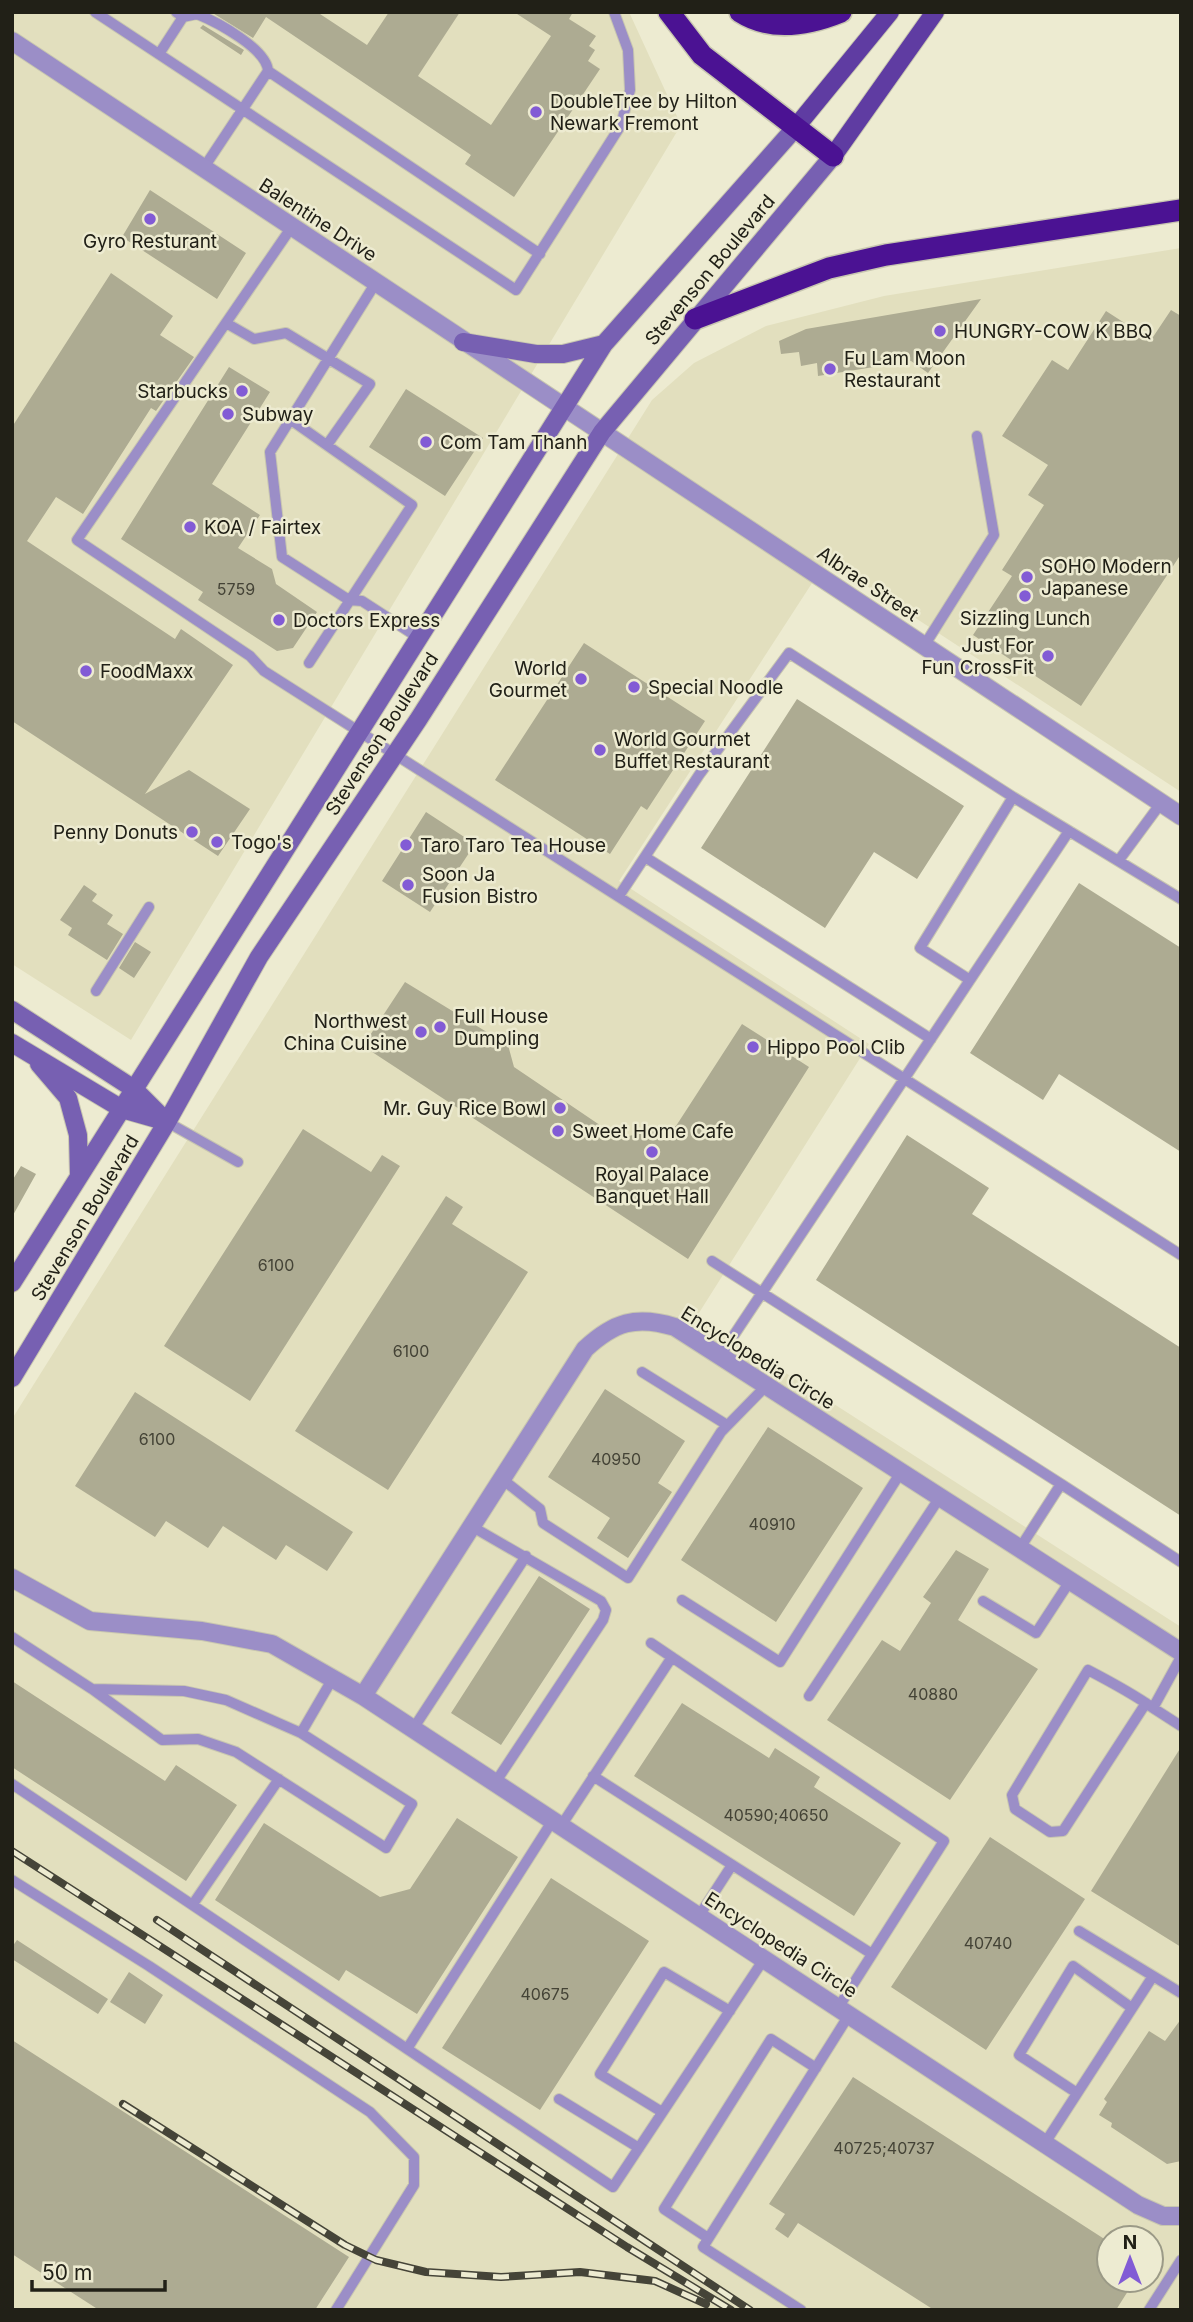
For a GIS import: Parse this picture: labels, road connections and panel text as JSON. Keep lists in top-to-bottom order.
{
  "streets": {
    "main road": ["Stevenson Boulevard"],
    "street": ["Balentine Drive", "Albrae Street", "Encyclopedia Circle"]
  },
  "crossings": [
    ["Balentine Drive", "Stevenson Boulevard"],
    ["Balentine Drive", "Albrae Street"],
    ["Stevenson Boulevard", "Albrae Street"]
  ],
  "places": [
    "DoubleTree by Hilton Newark Fremont",
    "Gyro Resturant",
    "HUNGRY-COW K BBQ",
    "Fu Lam Moon Restaurant",
    "Starbucks",
    "Subway",
    "Com Tam Thanh",
    "KOA / Fairtex",
    "SOHO Modern Japanese",
    "Sizzling Lunch",
    "Doctors Express",
    "Just For Fun CrossFit",
    "FoodMaxx",
    "World Gourmet",
    "Special Noodle",
    "World Gourmet Buffet Restaurant",
    "Penny Donuts",
    "Togo's",
    "Taro Taro Tea House",
    "Soon Ja Fusion Bistro",
    "Full House Dumpling",
    "Northwest China Cuisine",
    "Hippo Pool Clib",
    "Mr. Guy Rice Bowl",
    "Sweet Home Cafe",
    "Royal Palace Banquet Hall"
  ],
  "house_numbers": [
    "5759",
    "6100",
    "6100",
    "6100",
    "40950",
    "40910",
    "40880",
    "40590;40650",
    "40740",
    "40675",
    "40725;40737"
  ],
  "scale_bar": "50 m",
  "north": "top"
}
